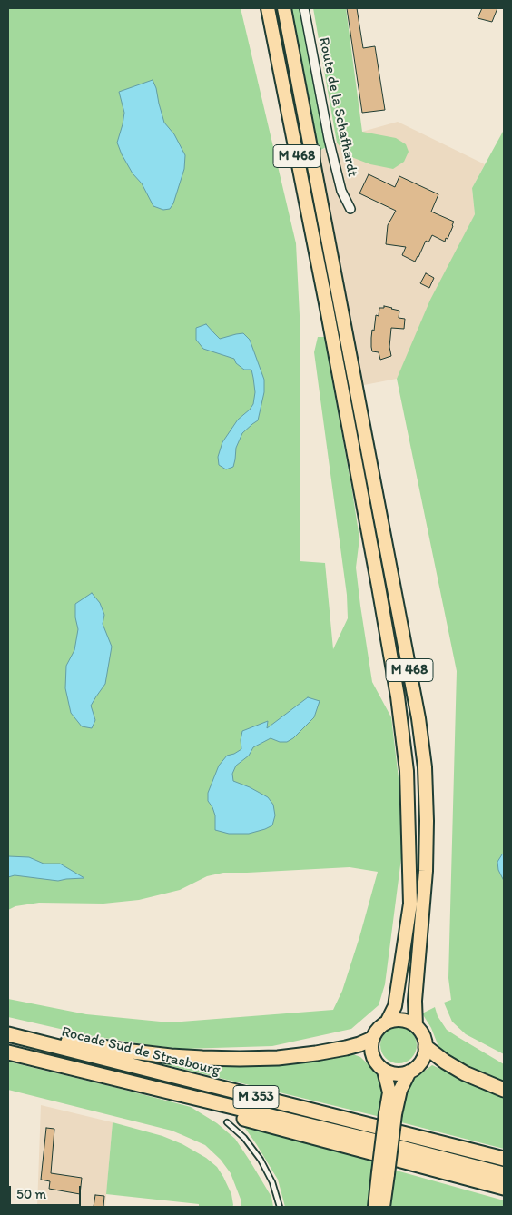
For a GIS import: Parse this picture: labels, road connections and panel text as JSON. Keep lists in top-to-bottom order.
{
  "streets": {
    "highway": ["Rocade Sud de Strasbourg", "M 353"],
    "main road": ["M 468"],
    "street": ["Route de la Schafhardt"]
  },
  "scale_bar": "50 m"
}
